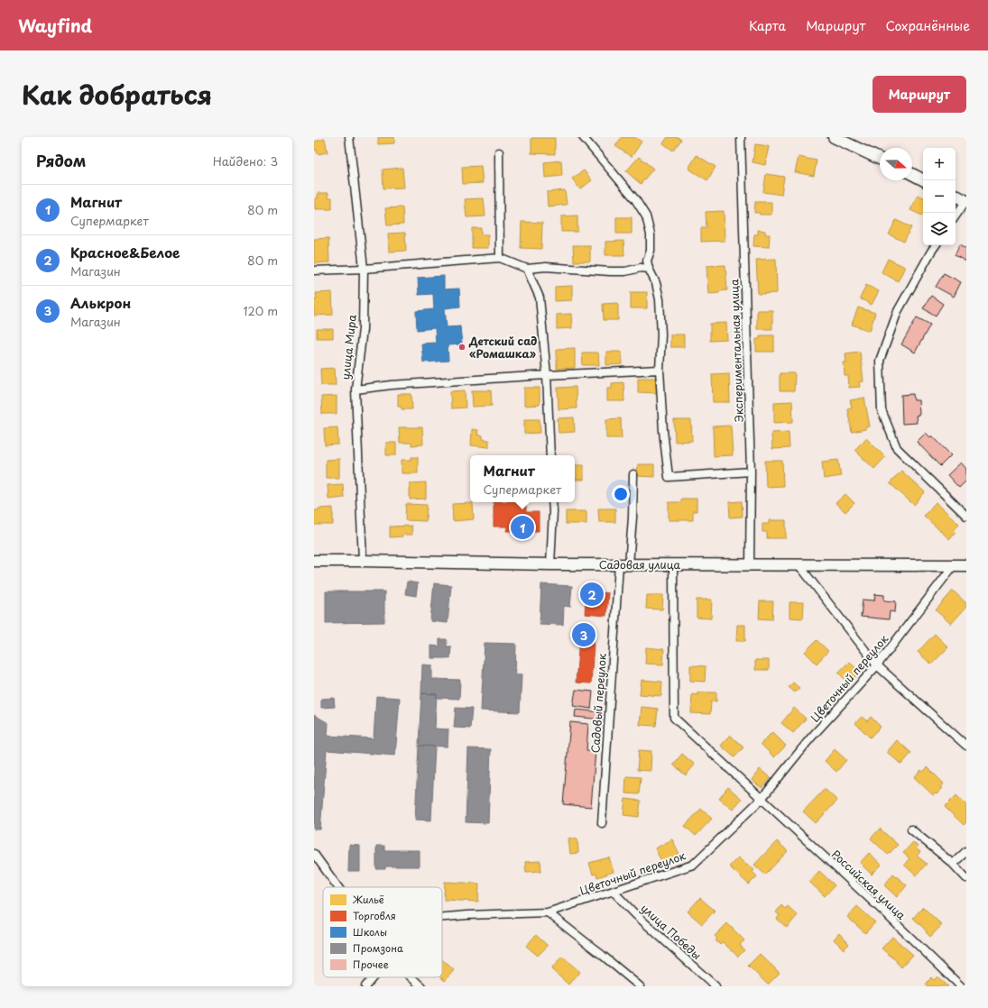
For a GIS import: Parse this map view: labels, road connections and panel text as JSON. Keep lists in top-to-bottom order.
{
  "streets": {
    "main road": ["Садовая улица"],
    "street": [
      "улица Мира",
      "Экспериментальная улица",
      "Цветочный переулок",
      "Садовый переулок",
      "Российская улица",
      "улица Победы"
    ]
  },
  "crossings": [
    ["улица Мира", "Садовая улица"],
    ["Экспериментальная улица", "Садовая улица"],
    ["Садовая улица", "Цветочный переулок"],
    ["Садовая улица", "Садовый переулок"],
    ["Садовая улица", "Российская улица"],
    ["Цветочный переулок", "Российская улица"],
    ["Цветочный переулок", "улица Победы"]
  ],
  "places": ["Детский сад «Ромашка»"],
  "legend": [
    "Жильё",
    "Торговля",
    "Школы",
    "Промзона",
    "Прочее"
  ],
  "north": "right",
  "page": {
    "header": "Wayfind",
    "nav": ["Карта", "Маршрут", "Сохранённые"],
    "title": "Как добраться",
    "buttons": "Маршрут",
    "heading": ["Рядом", "Найдено: 3"],
    "map_buttons": ["+", "−"],
    "list": [
      {
        "mark": "1",
        "name": "Магнит",
        "note": "Супермаркет",
        "value": "80 m"
      },
      {
        "mark": "2",
        "name": "Красное&Белое",
        "note": "Магазин",
        "value": "80 m"
      },
      {
        "mark": "3",
        "name": "Алькрон",
        "note": "Магазин",
        "value": "120 m"
      }
    ],
    "popup": ["Магнит", "Супермаркет"],
    "pins": ["1", "2", "3"]
  }
}
